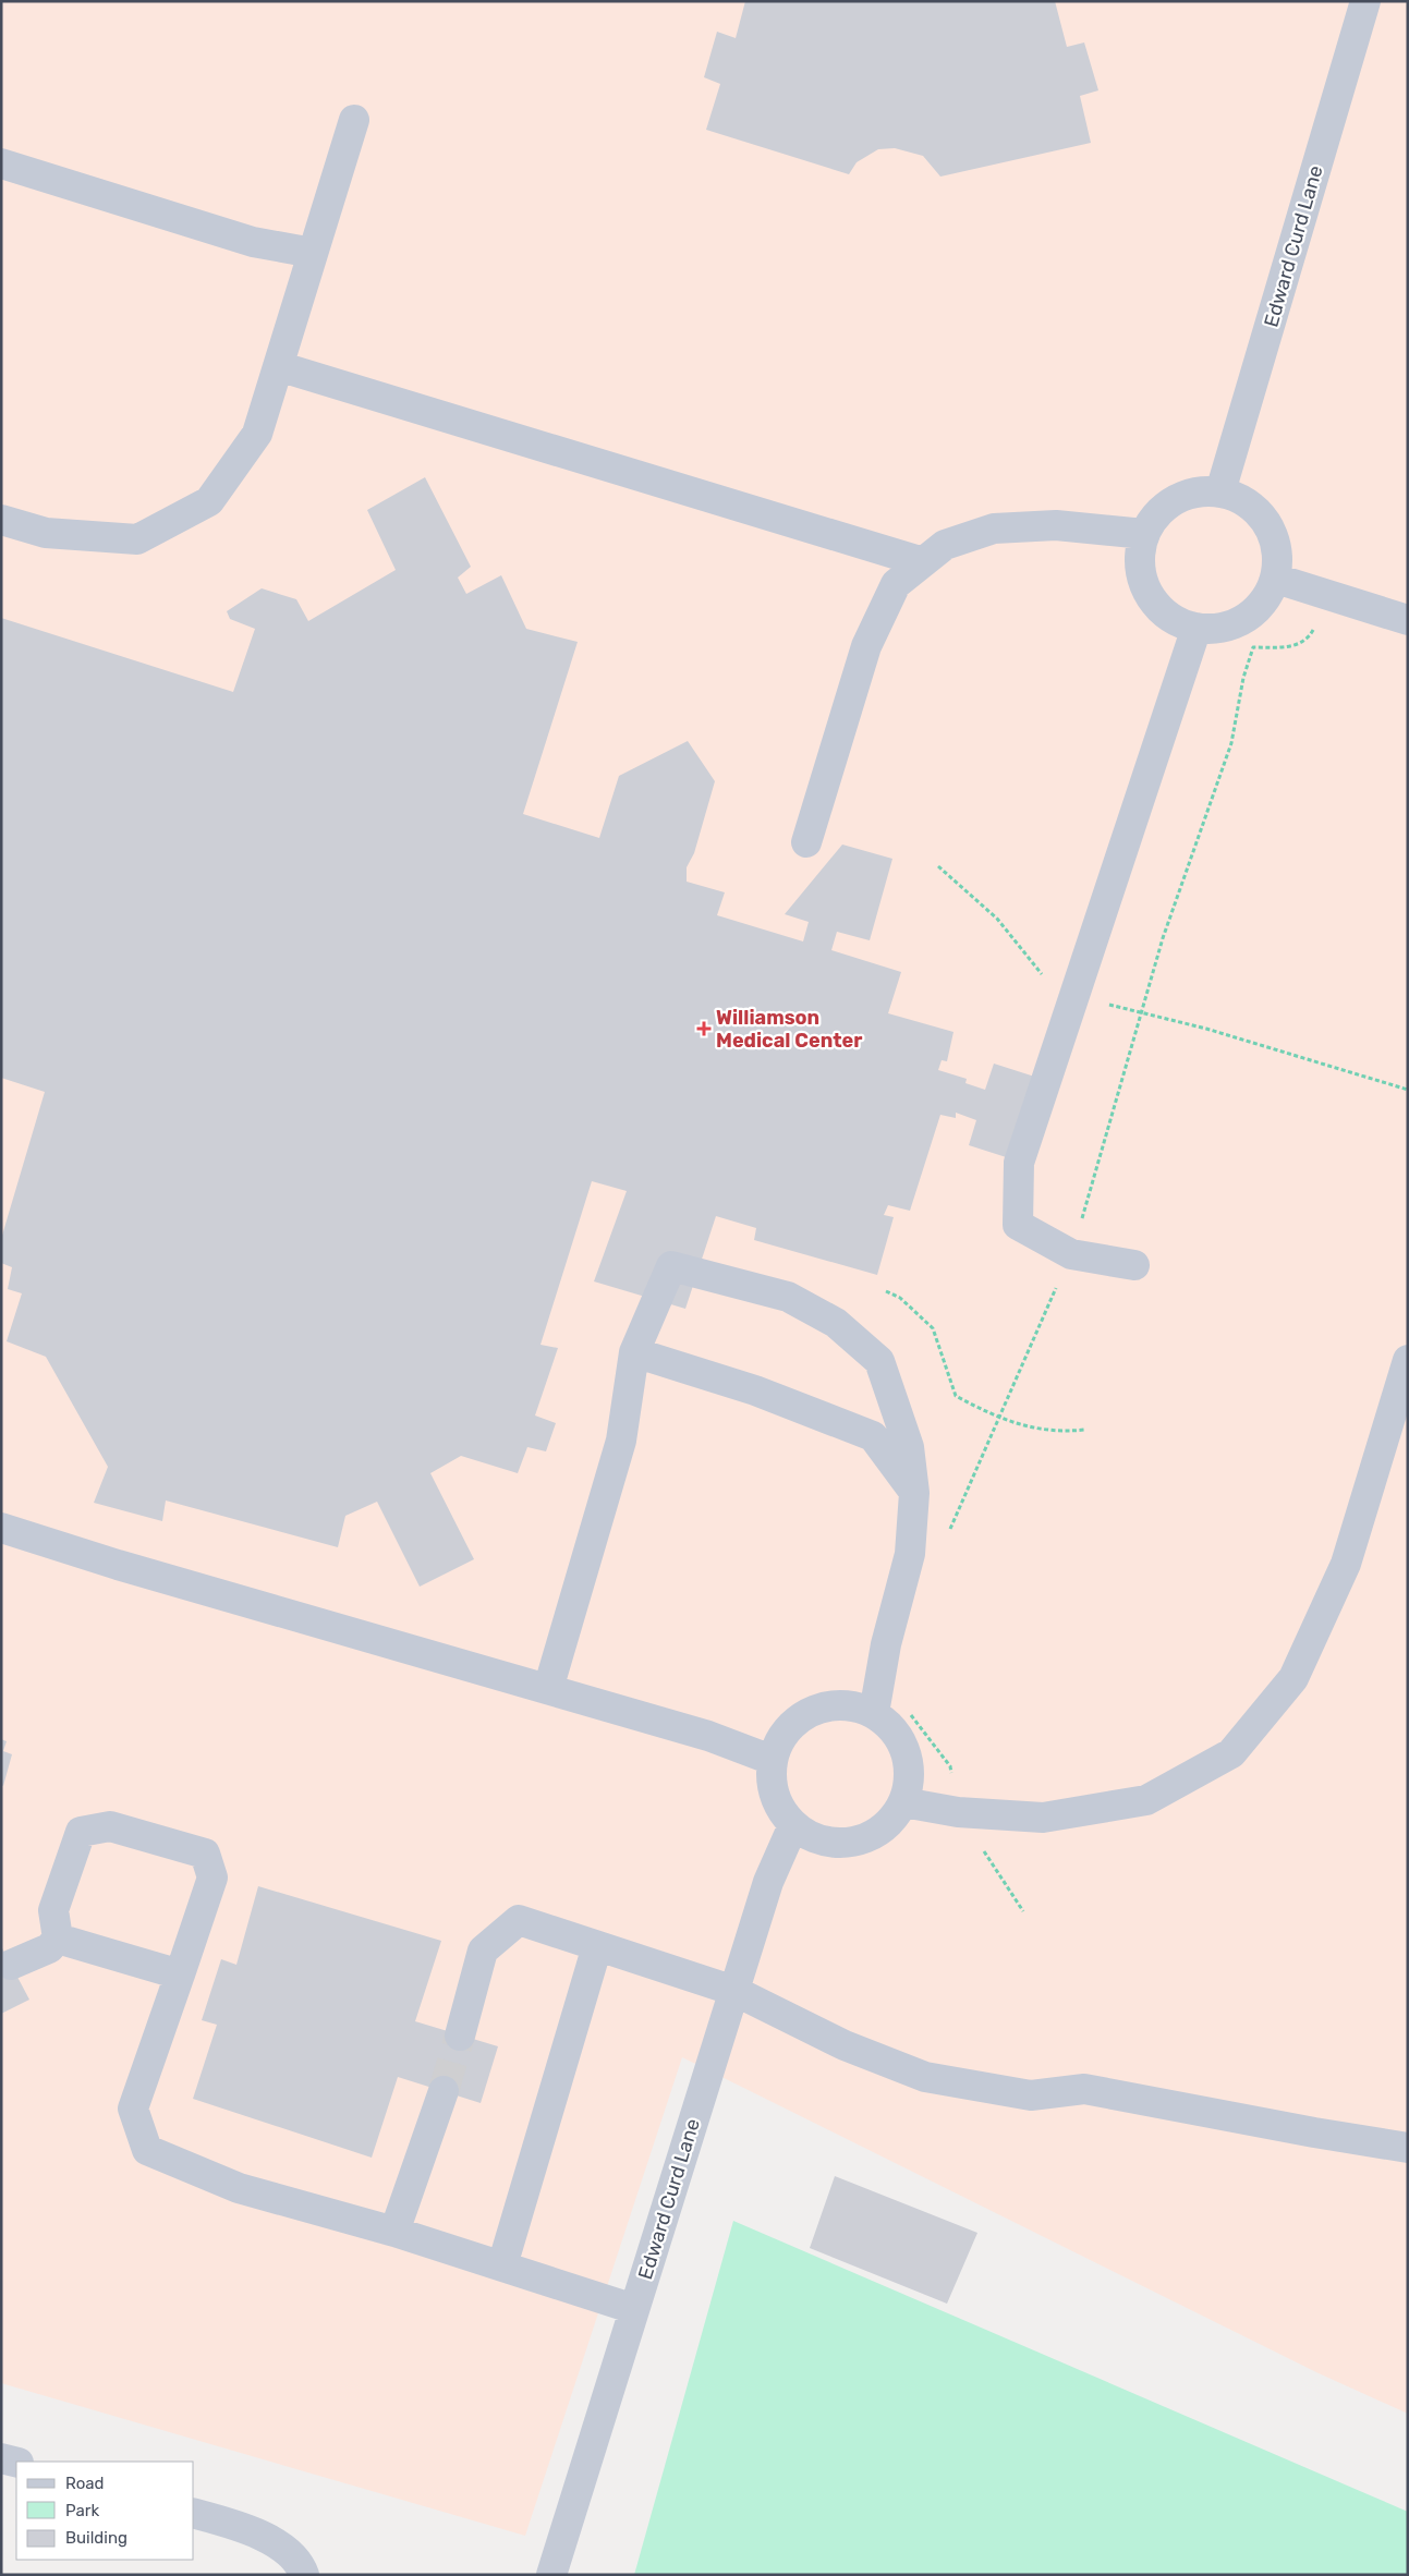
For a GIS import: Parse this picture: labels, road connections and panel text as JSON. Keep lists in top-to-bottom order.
{
  "streets": {
    "street": ["Edward Curd Lane"]
  },
  "places": {
    "health": ["Williamson Medical Center"]
  },
  "legend": ["Road", "Park", "Building"]
}
